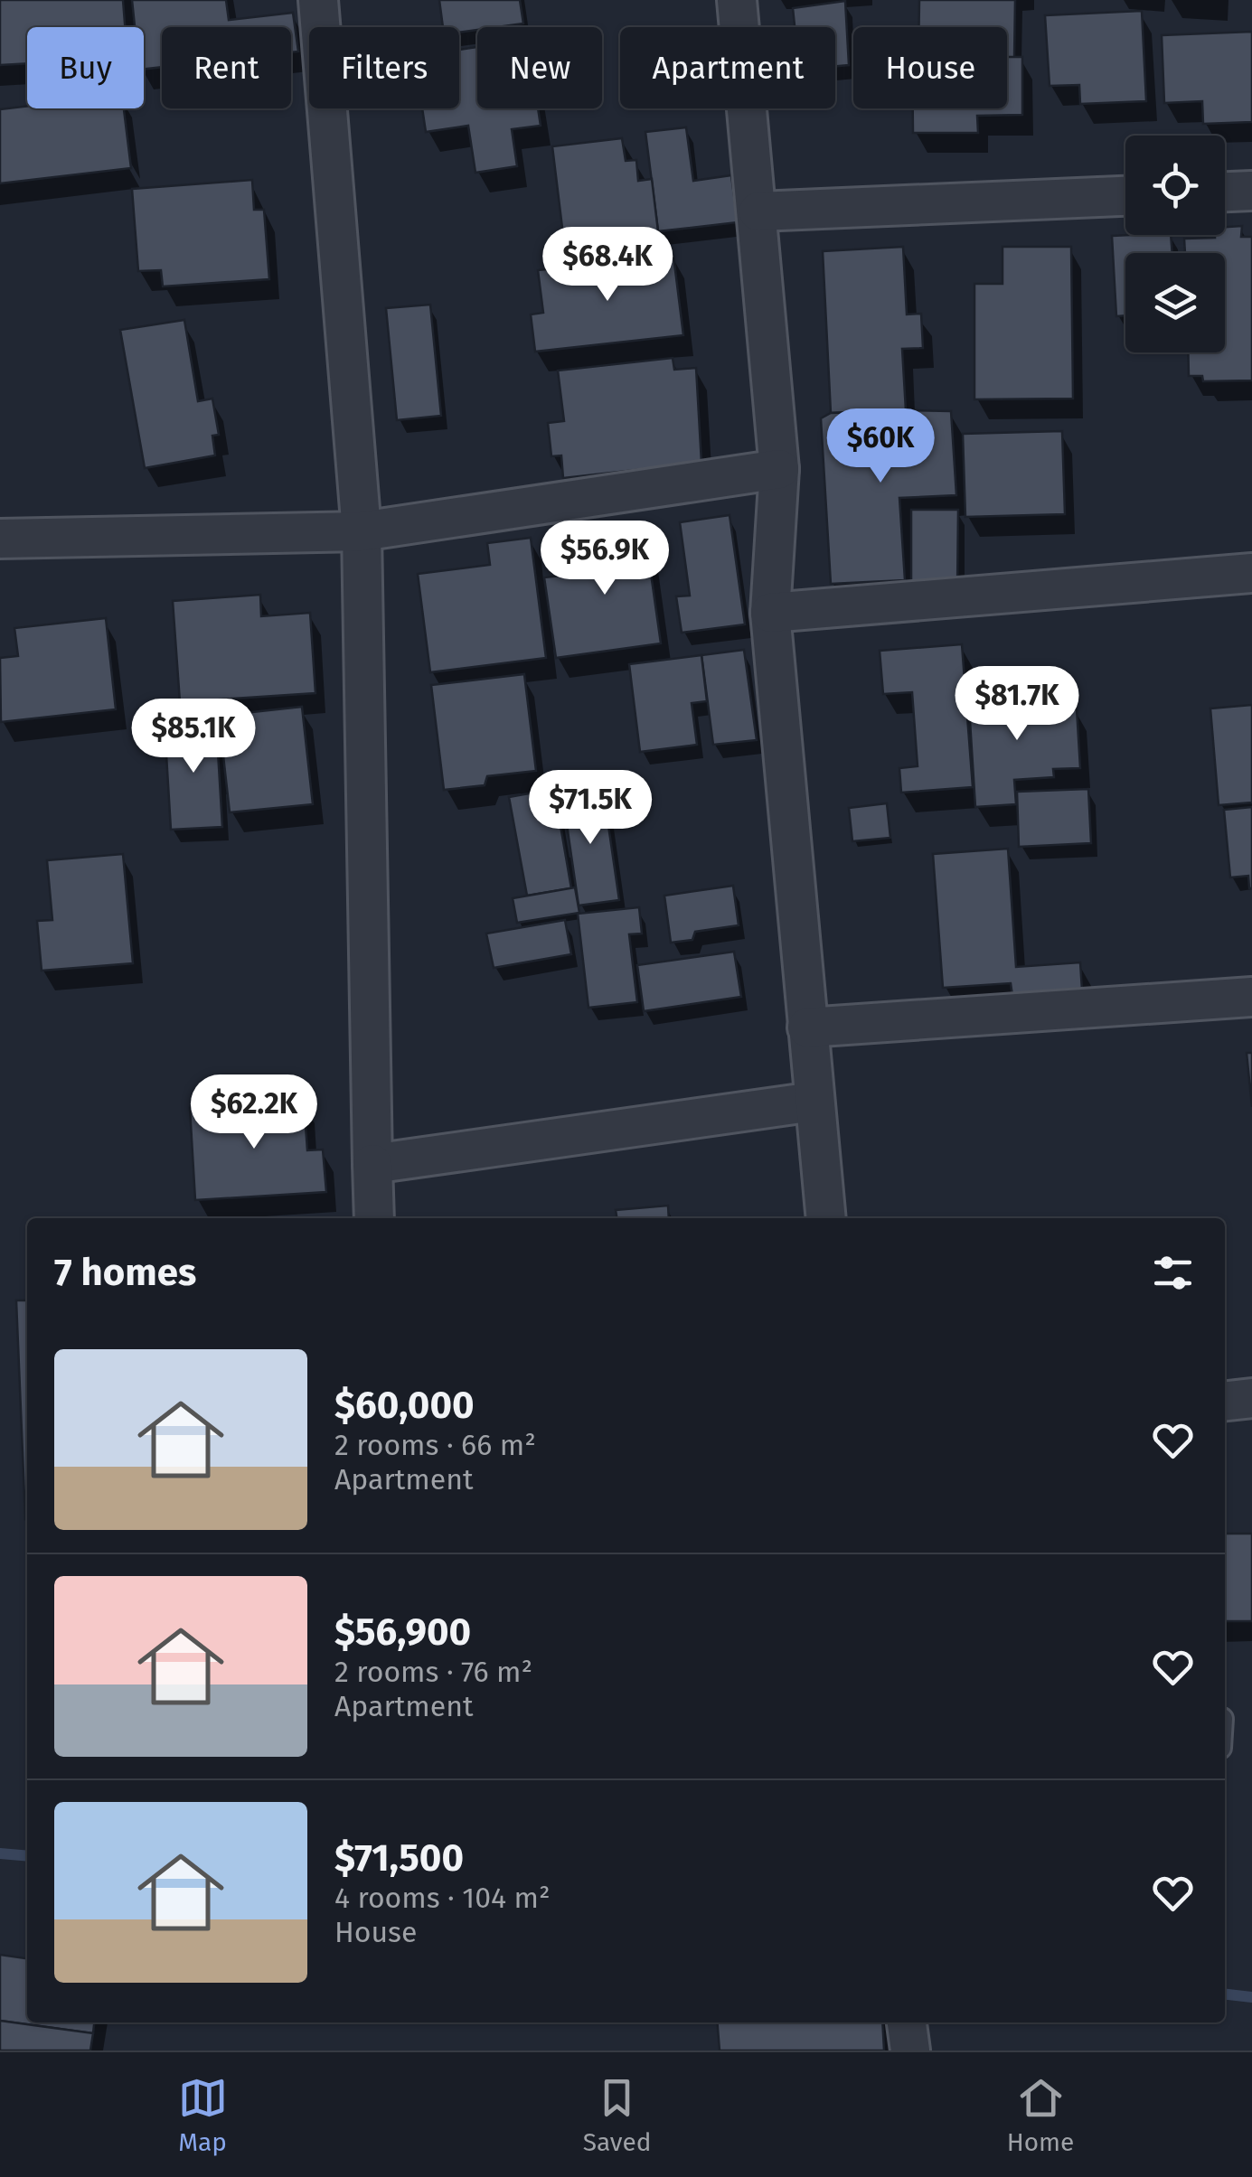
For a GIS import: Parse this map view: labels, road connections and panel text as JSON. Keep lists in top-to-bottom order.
{
  "page": {
    "chip": [
      "Buy",
      "Rent",
      "Filters",
      "New",
      "Apartment",
      "House"
    ],
    "price": [
      "$68.4K",
      "$60K",
      "$56.9K",
      "$81.7K",
      "$85.1K",
      "$71.5K",
      "$62.2K"
    ],
    "heading": "7 homes",
    "list": [
      {
        "name": "$60,000",
        "note": "2 rooms · 66 m² · Apartment"
      },
      {
        "name": "$56,900",
        "note": "2 rooms · 76 m² · Apartment"
      },
      {
        "name": "$71,500",
        "note": "4 rooms · 104 m² · House"
      }
    ],
    "tabs": ["Map", "Saved", "Home"]
  }
}
